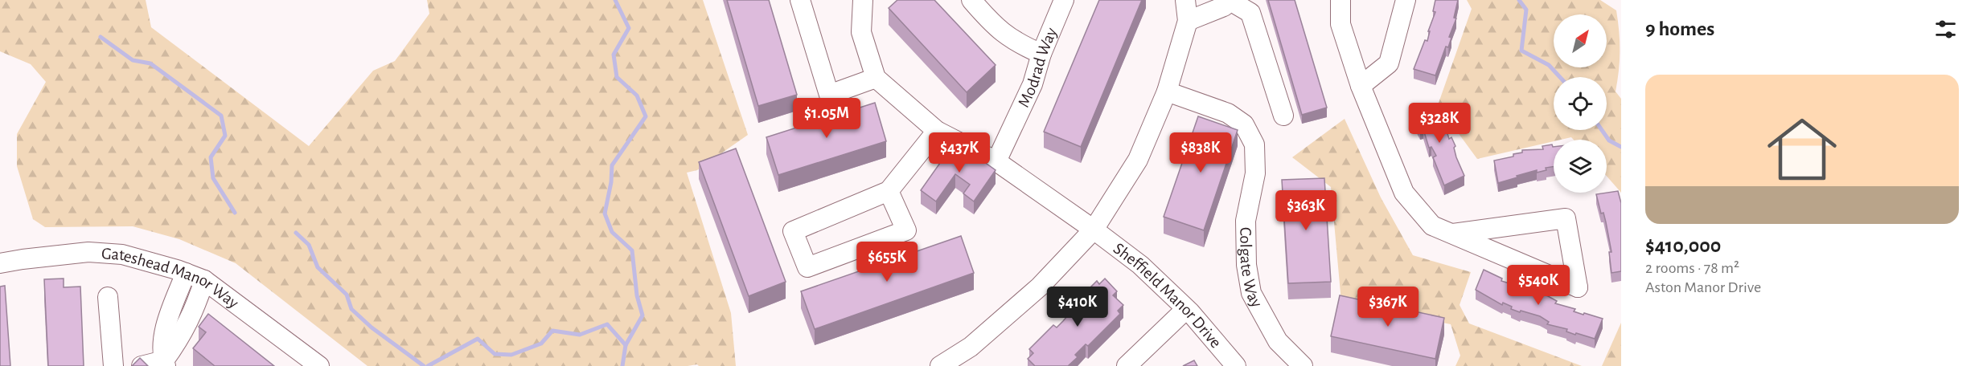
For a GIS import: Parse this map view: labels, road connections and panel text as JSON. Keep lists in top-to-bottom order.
{
  "streets": {
    "street": [
      "Modrad Way",
      "Colgate Way",
      "Gateshead Manor Way",
      "Sheffield Manor Drive"
    ]
  },
  "crossings": [
    ["Modrad Way", "Sheffield Manor Drive"]
  ],
  "north": "top right",
  "page": {
    "heading": "9 homes",
    "list": [
      {
        "name": "$410,000",
        "note": "2 rooms · 78 m² · Aston Manor Drive"
      }
    ],
    "price": [
      "$1.05M",
      "$328K",
      "$437K",
      "$838K",
      "$363K",
      "$655K",
      "$540K",
      "$410K",
      "$367K"
    ]
  }
}
